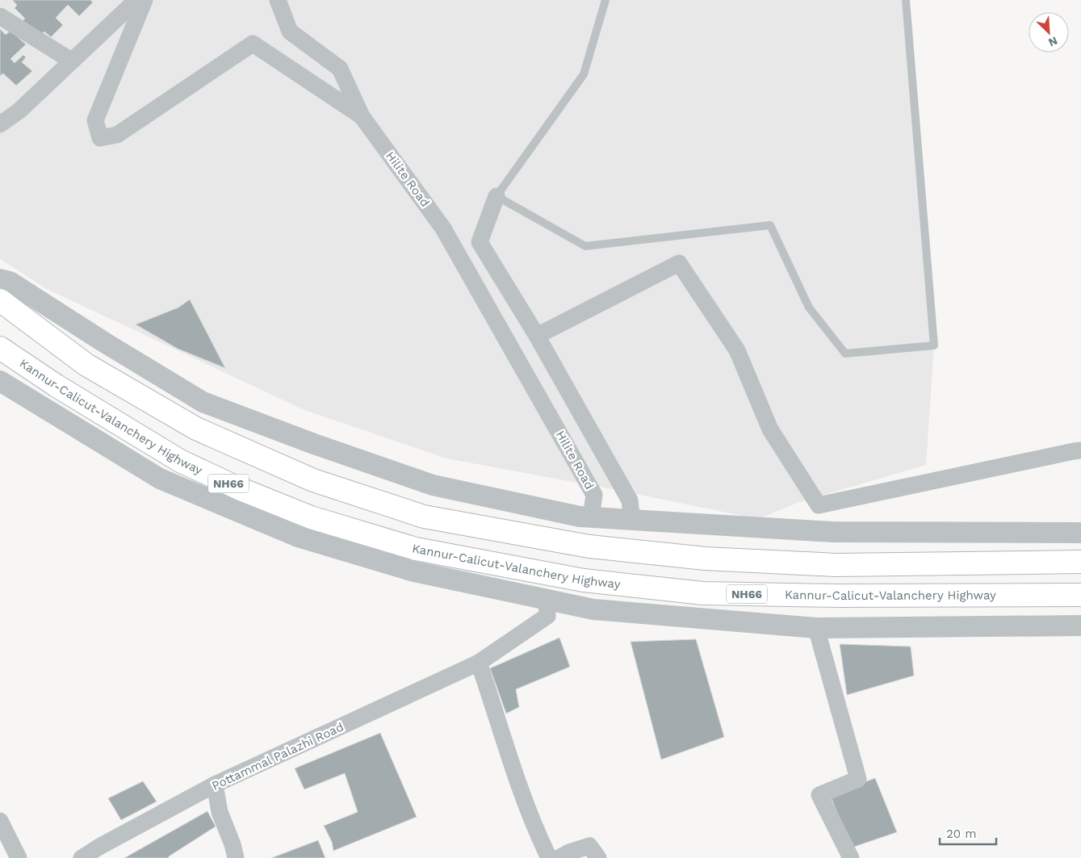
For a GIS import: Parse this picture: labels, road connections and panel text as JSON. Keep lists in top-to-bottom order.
{
  "streets": {
    "highway": ["Kannur-Calicut-Valanchery Highway", "NH66"],
    "street": ["Hilite Road", "Pottammal Palazhi Road"]
  },
  "scale_bar": "20 m",
  "north": "bottom right"
}
